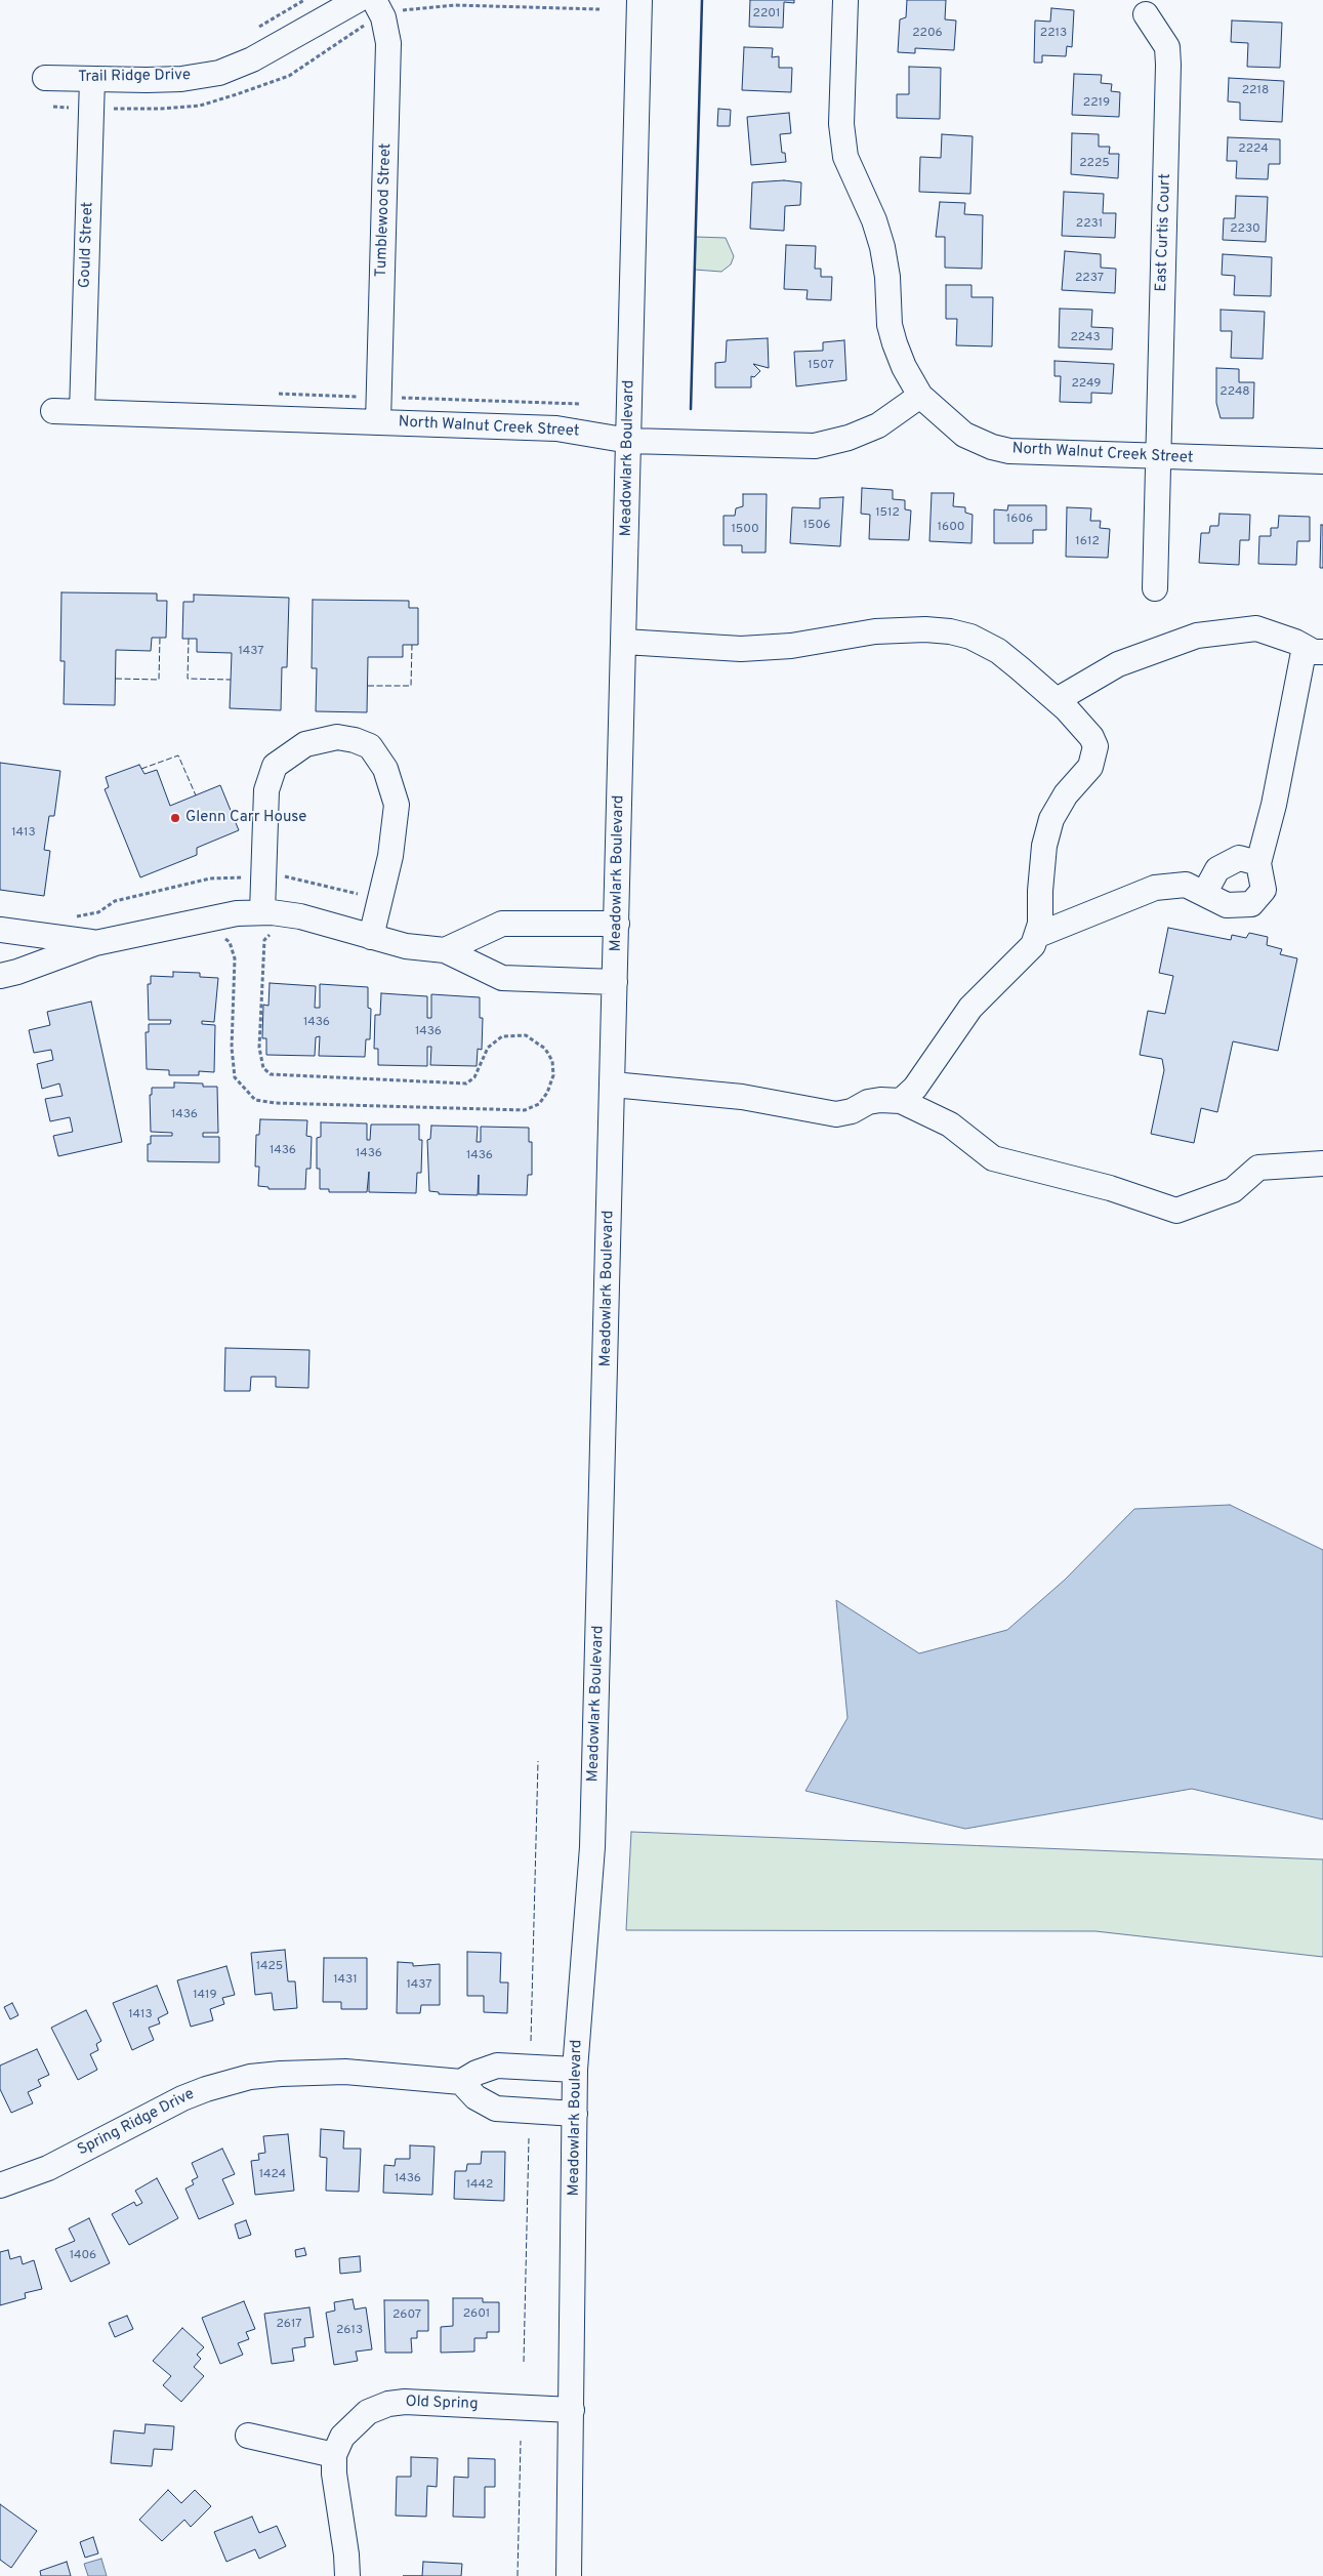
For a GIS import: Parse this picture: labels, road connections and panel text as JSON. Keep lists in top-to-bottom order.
{
  "streets": {
    "street": [
      "Trail Ridge Drive",
      "Tumblewood Street",
      "East Curtis Court",
      "Gould Street",
      "North Walnut Creek Street",
      "Meadowlark Boulevard",
      "Spring Ridge Drive",
      "Old Spring"
    ]
  },
  "crossings": [
    ["Trail Ridge Drive", "Gould Street"],
    ["Tumblewood Street", "North Walnut Creek Street"],
    ["East Curtis Court", "North Walnut Creek Street"],
    ["Gould Street", "North Walnut Creek Street"],
    ["North Walnut Creek Street", "Meadowlark Boulevard"],
    ["Meadowlark Boulevard", "Old Spring"]
  ],
  "places": ["Glenn Carr House"],
  "house_numbers": [
    "2201",
    "2206",
    "2213",
    "2218",
    "2219",
    "2224",
    "2225",
    "2231",
    "2230",
    "2237",
    "2243",
    "1507",
    "2249",
    "2248",
    "1512",
    "1606",
    "1506",
    "1600",
    "1500",
    "1612",
    "1437",
    "1413",
    "1436",
    "1436",
    "1436",
    "1436",
    "1436",
    "1436",
    "1425",
    "1431",
    "1437",
    "1419",
    "1413",
    "1424",
    "1436",
    "1442",
    "1406",
    "2601",
    "2607",
    "2617",
    "2613"
  ]
}
